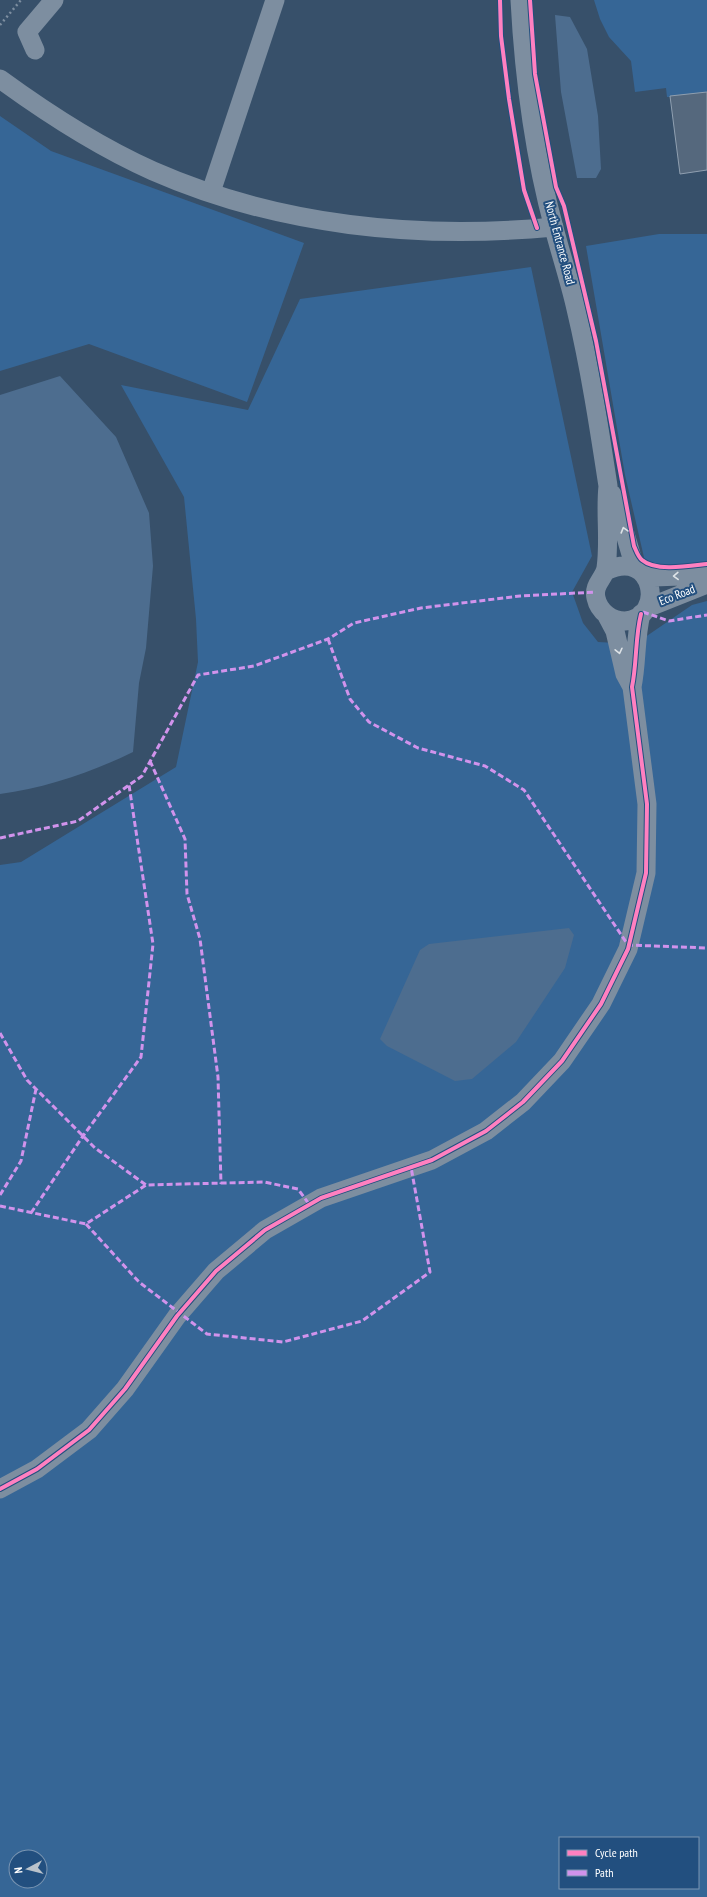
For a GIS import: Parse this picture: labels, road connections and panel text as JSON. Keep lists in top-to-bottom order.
{
  "streets": {
    "street": ["North Entrance Road", "Eco Road"]
  },
  "one_way": ["Eco Road"],
  "legend": ["Cycle path", "Path"],
  "north": "left"
}
